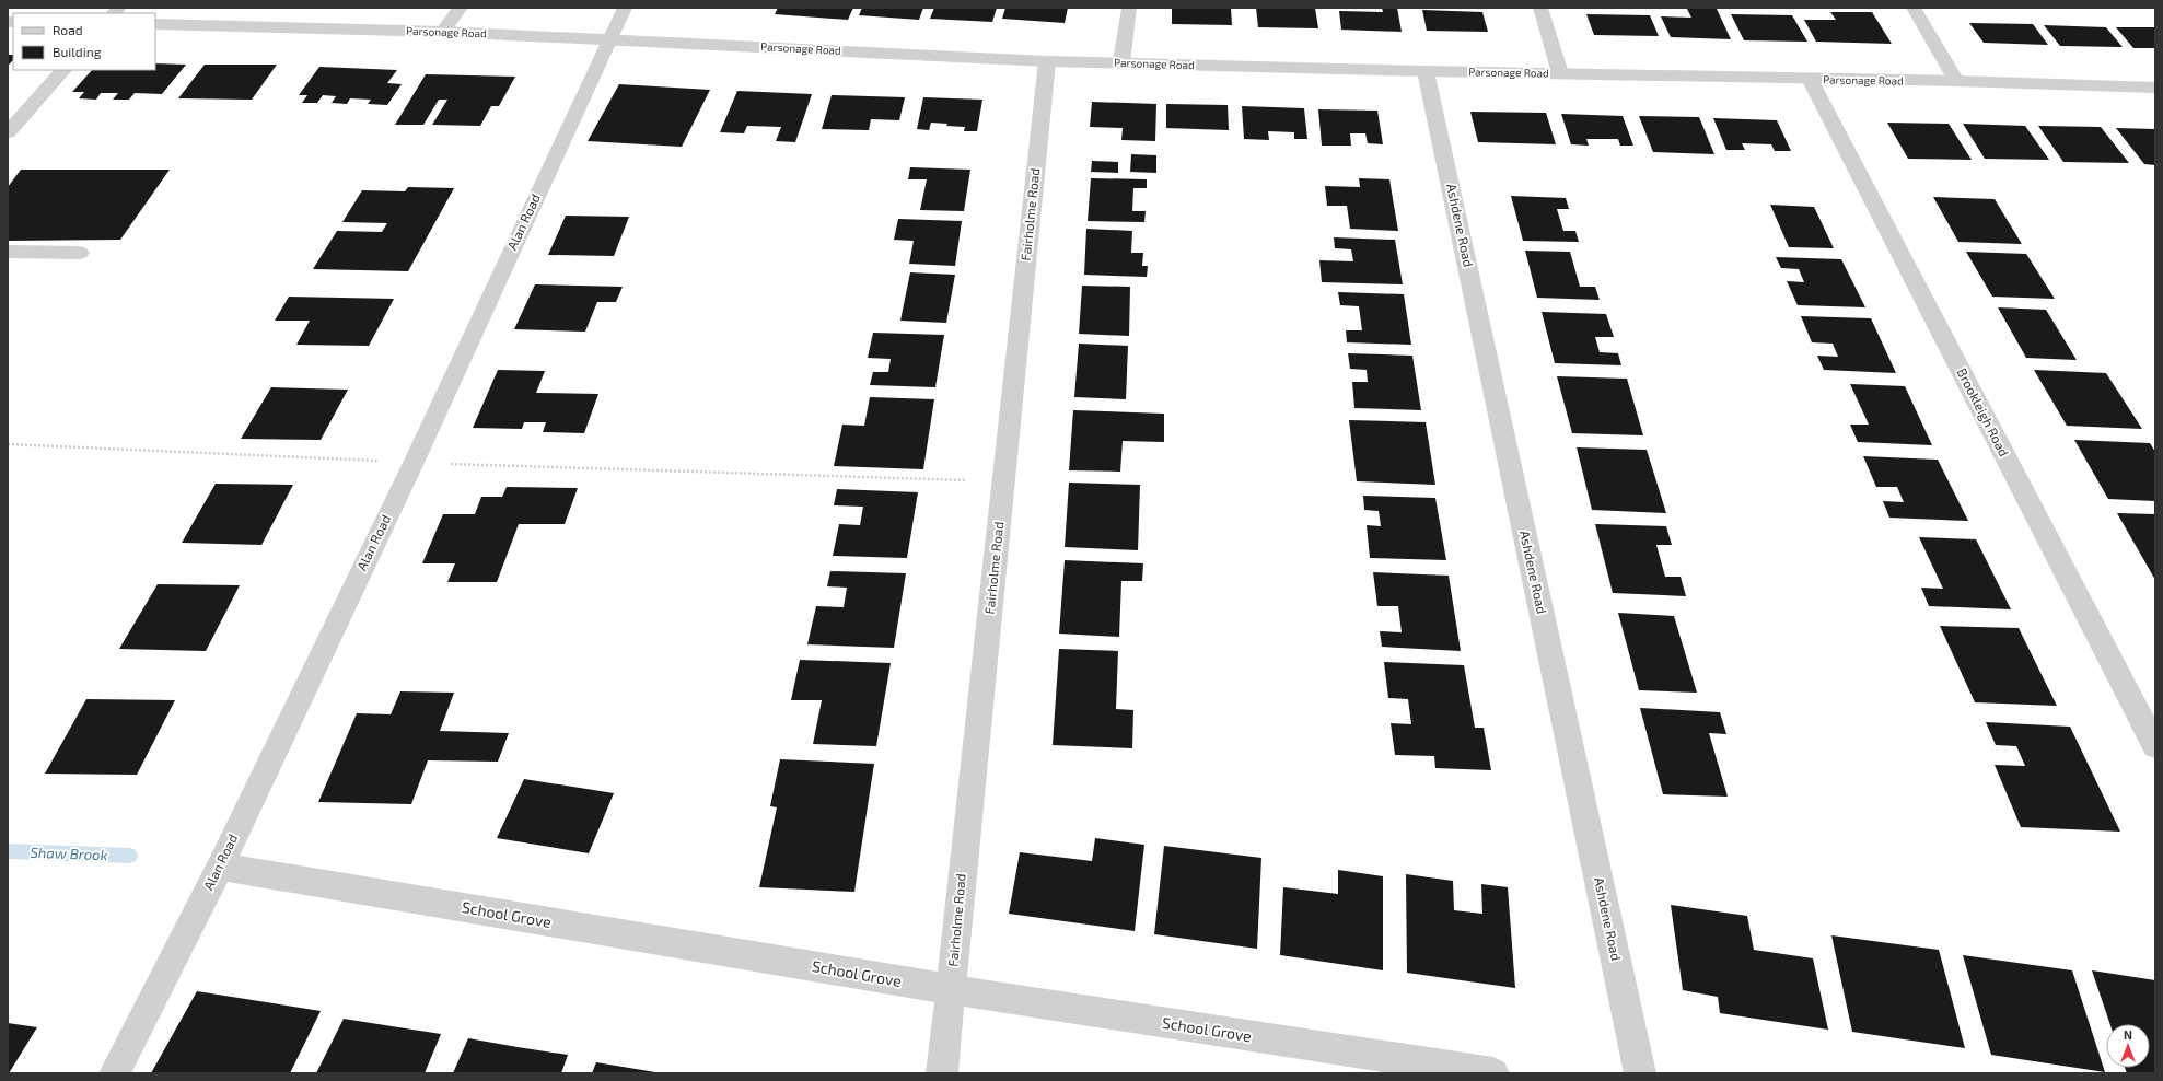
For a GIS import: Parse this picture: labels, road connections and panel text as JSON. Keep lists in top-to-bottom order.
{
  "streets": {
    "street": [
      "Parsonage Road",
      "Fairholme Road",
      "Alan Road",
      "Ashdene Road",
      "Brookleigh Road",
      "School Grove"
    ]
  },
  "crossings": [
    ["Parsonage Road", "Fairholme Road"],
    ["Parsonage Road", "Alan Road"],
    ["Parsonage Road", "Ashdene Road"],
    ["Parsonage Road", "Brookleigh Road"],
    ["Fairholme Road", "School Grove"],
    ["Alan Road", "School Grove"]
  ],
  "water": ["Shaw Brook"],
  "legend": ["Road", "Building"],
  "north": "top"
}
